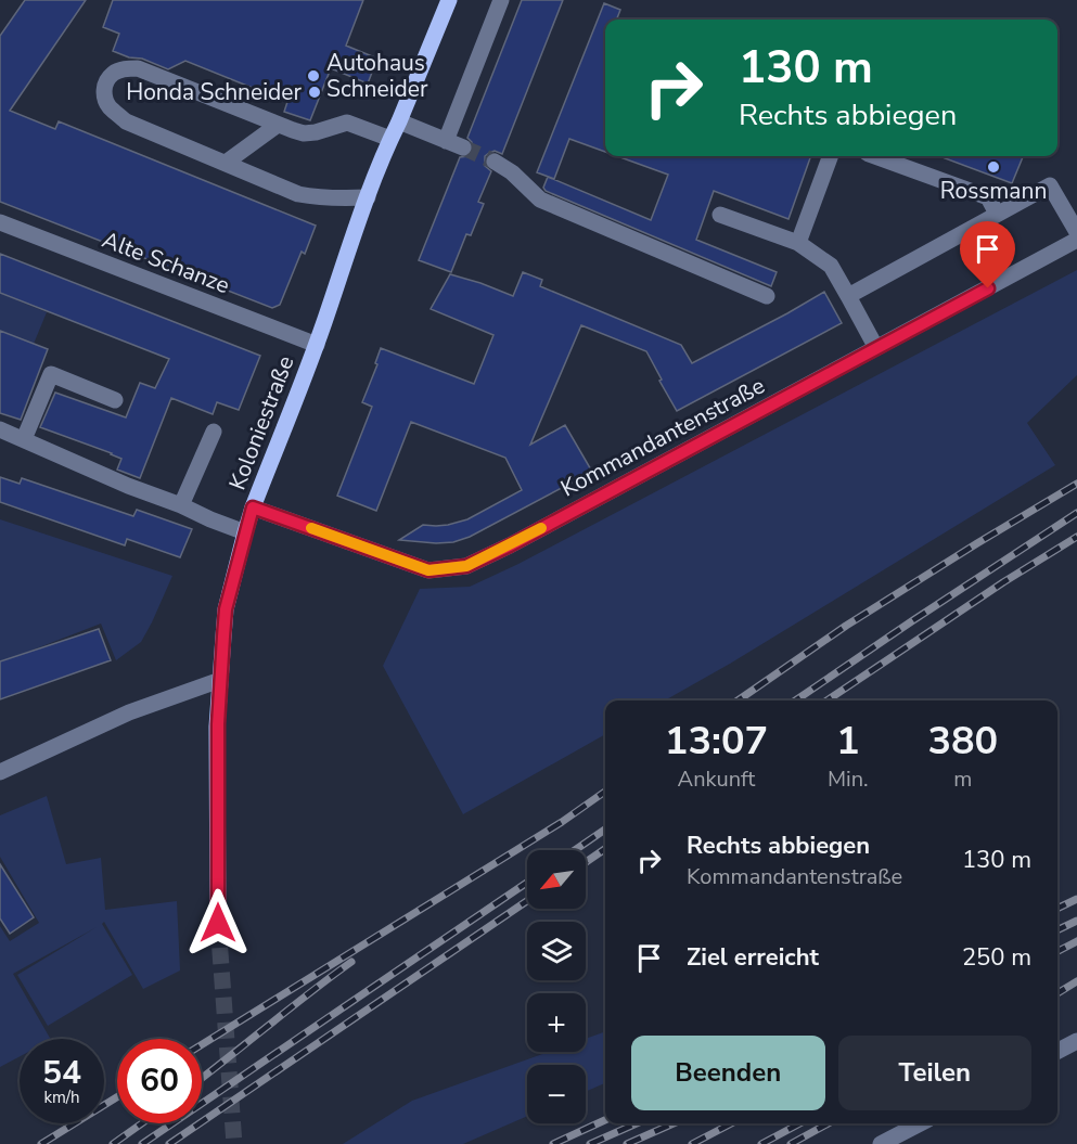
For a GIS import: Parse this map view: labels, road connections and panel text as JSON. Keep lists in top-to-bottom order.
{
  "streets": {
    "main road": ["Koloniestraße"],
    "street": ["Alte Schanze", "Kommandantenstraße"]
  },
  "crossings": [
    ["Alte Schanze", "Koloniestraße"],
    ["Koloniestraße", "Kommandantenstraße"]
  ],
  "places": ["Autohaus Schneider", "Honda Schneider", "Rossmann"],
  "north": "bottom left",
  "page": {
    "turn": ["130 m", "Rechts abbiegen"],
    "eta": [
      "13:07",
      "Ankunft",
      "1",
      "Min.",
      "380",
      "m"
    ],
    "list": [
      {
        "name": "Rechts abbiegen",
        "note": "Kommandantenstraße",
        "value": "130 m"
      },
      {
        "name": "Ziel erreicht",
        "value": "250 m"
      }
    ],
    "map_buttons": ["+", "−"],
    "buttons": ["Beenden", "Teilen"],
    "speed": "54 km/h",
    "limit": "60"
  }
}
